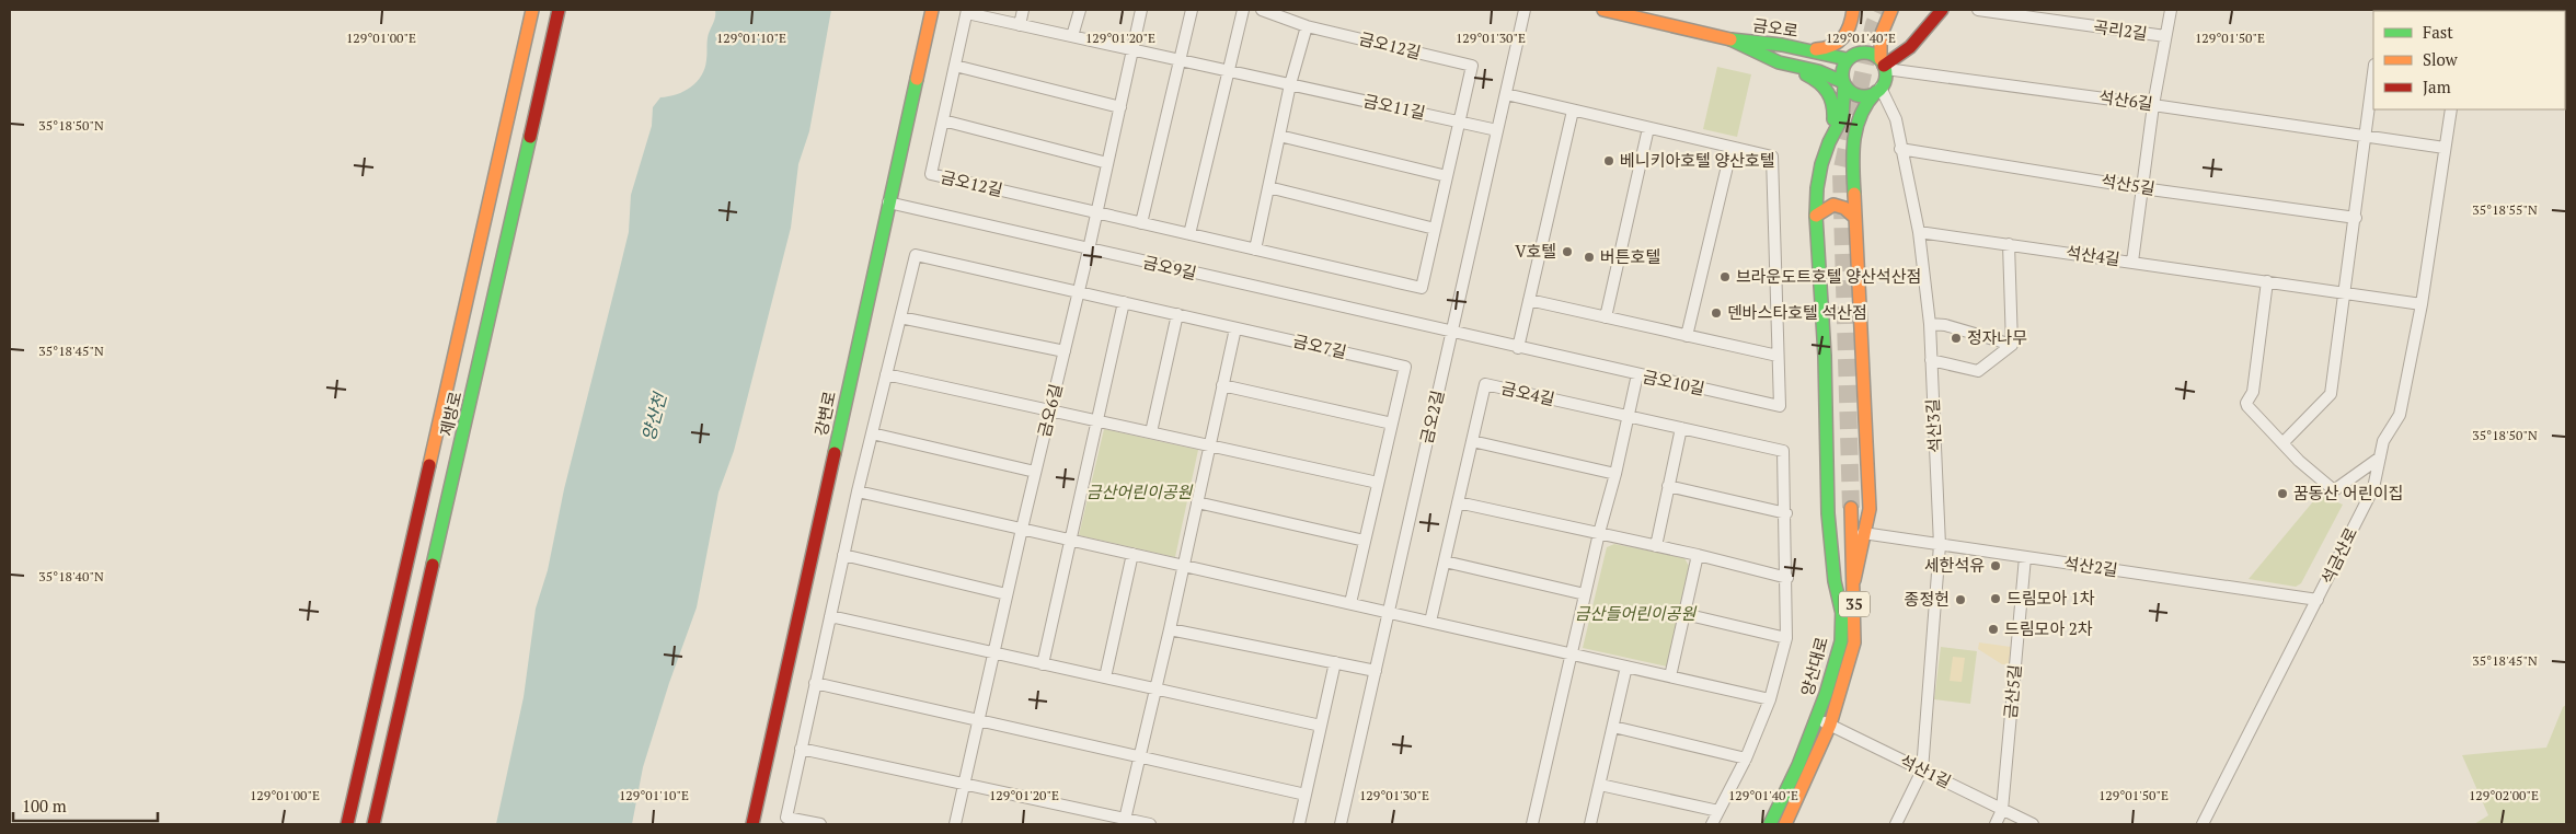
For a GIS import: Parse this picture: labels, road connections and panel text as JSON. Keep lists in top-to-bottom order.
{
  "streets": {
    "main road": [
      "금오로",
      "제방로",
      "강변로",
      "35",
      "양산대로"
    ],
    "street": [
      "곡리2길",
      "금오12길",
      "석산6길",
      "금오11길",
      "석산5길",
      "석산4길",
      "금오9길",
      "금오7길",
      "금오10길",
      "금오4길",
      "금오6길",
      "금오2길",
      "석산3길",
      "석금산로",
      "석산2길",
      "금산5길",
      "석산1길"
    ]
  },
  "crossings": [
    ["금오로", "석산6길"],
    ["금오로", "석산3길"],
    ["곡리2길", "석산6길"],
    ["곡리2길", "석산5길"],
    ["곡리2길", "석산4길"],
    ["금오12길", "금오11길"],
    ["금오12길", "금오6길"],
    ["석산6길", "석산3길"],
    ["석산6길", "석금산로"],
    ["금오11길", "금오2길"],
    ["석산5길", "석산3길"],
    ["석산4길", "석산3길"],
    ["석산4길", "석금산로"],
    ["금오9길", "금오10길"],
    ["금오9길", "금오6길"],
    ["금오9길", "강변로"],
    ["금오9길", "금오2길"],
    ["금오7길", "금오6길"],
    ["금오10길", "금오2길"],
    ["석산3길", "석산2길"],
    ["석산3길", "석산1길"],
    ["석금산로", "석산2길"],
    ["석산2길", "금산5길"],
    ["양산대로", "석산1길"],
    ["금산5길", "석산1길"]
  ],
  "water": ["양산천"],
  "parks": ["금산어린이공원", "금산들어린이공원"],
  "places": [
    "베니키아호텔 양산호텔",
    "V호텔",
    "버튼호텔",
    "브라운도트호텔 양산석산점",
    "덴바스타호텔 석산점",
    "정자나무",
    "꿈동산 어린이집",
    "세한석유",
    "드림모아 1차",
    "종정헌",
    "드림모아 2차"
  ],
  "legend": ["Fast", "Slow", "Jam"],
  "scale_bar": "100 m",
  "coordinates": [
    "129°01'00\"E",
    "129°01'10\"E",
    "129°01'20\"E",
    "129°01'30\"E",
    "129°01'40\"E",
    "129°01'50\"E",
    "35°18'50\"N",
    "35°18'55\"N",
    "35°18'45\"N",
    "35°18'40\"N",
    "129°02'00\"E"
  ]
}
